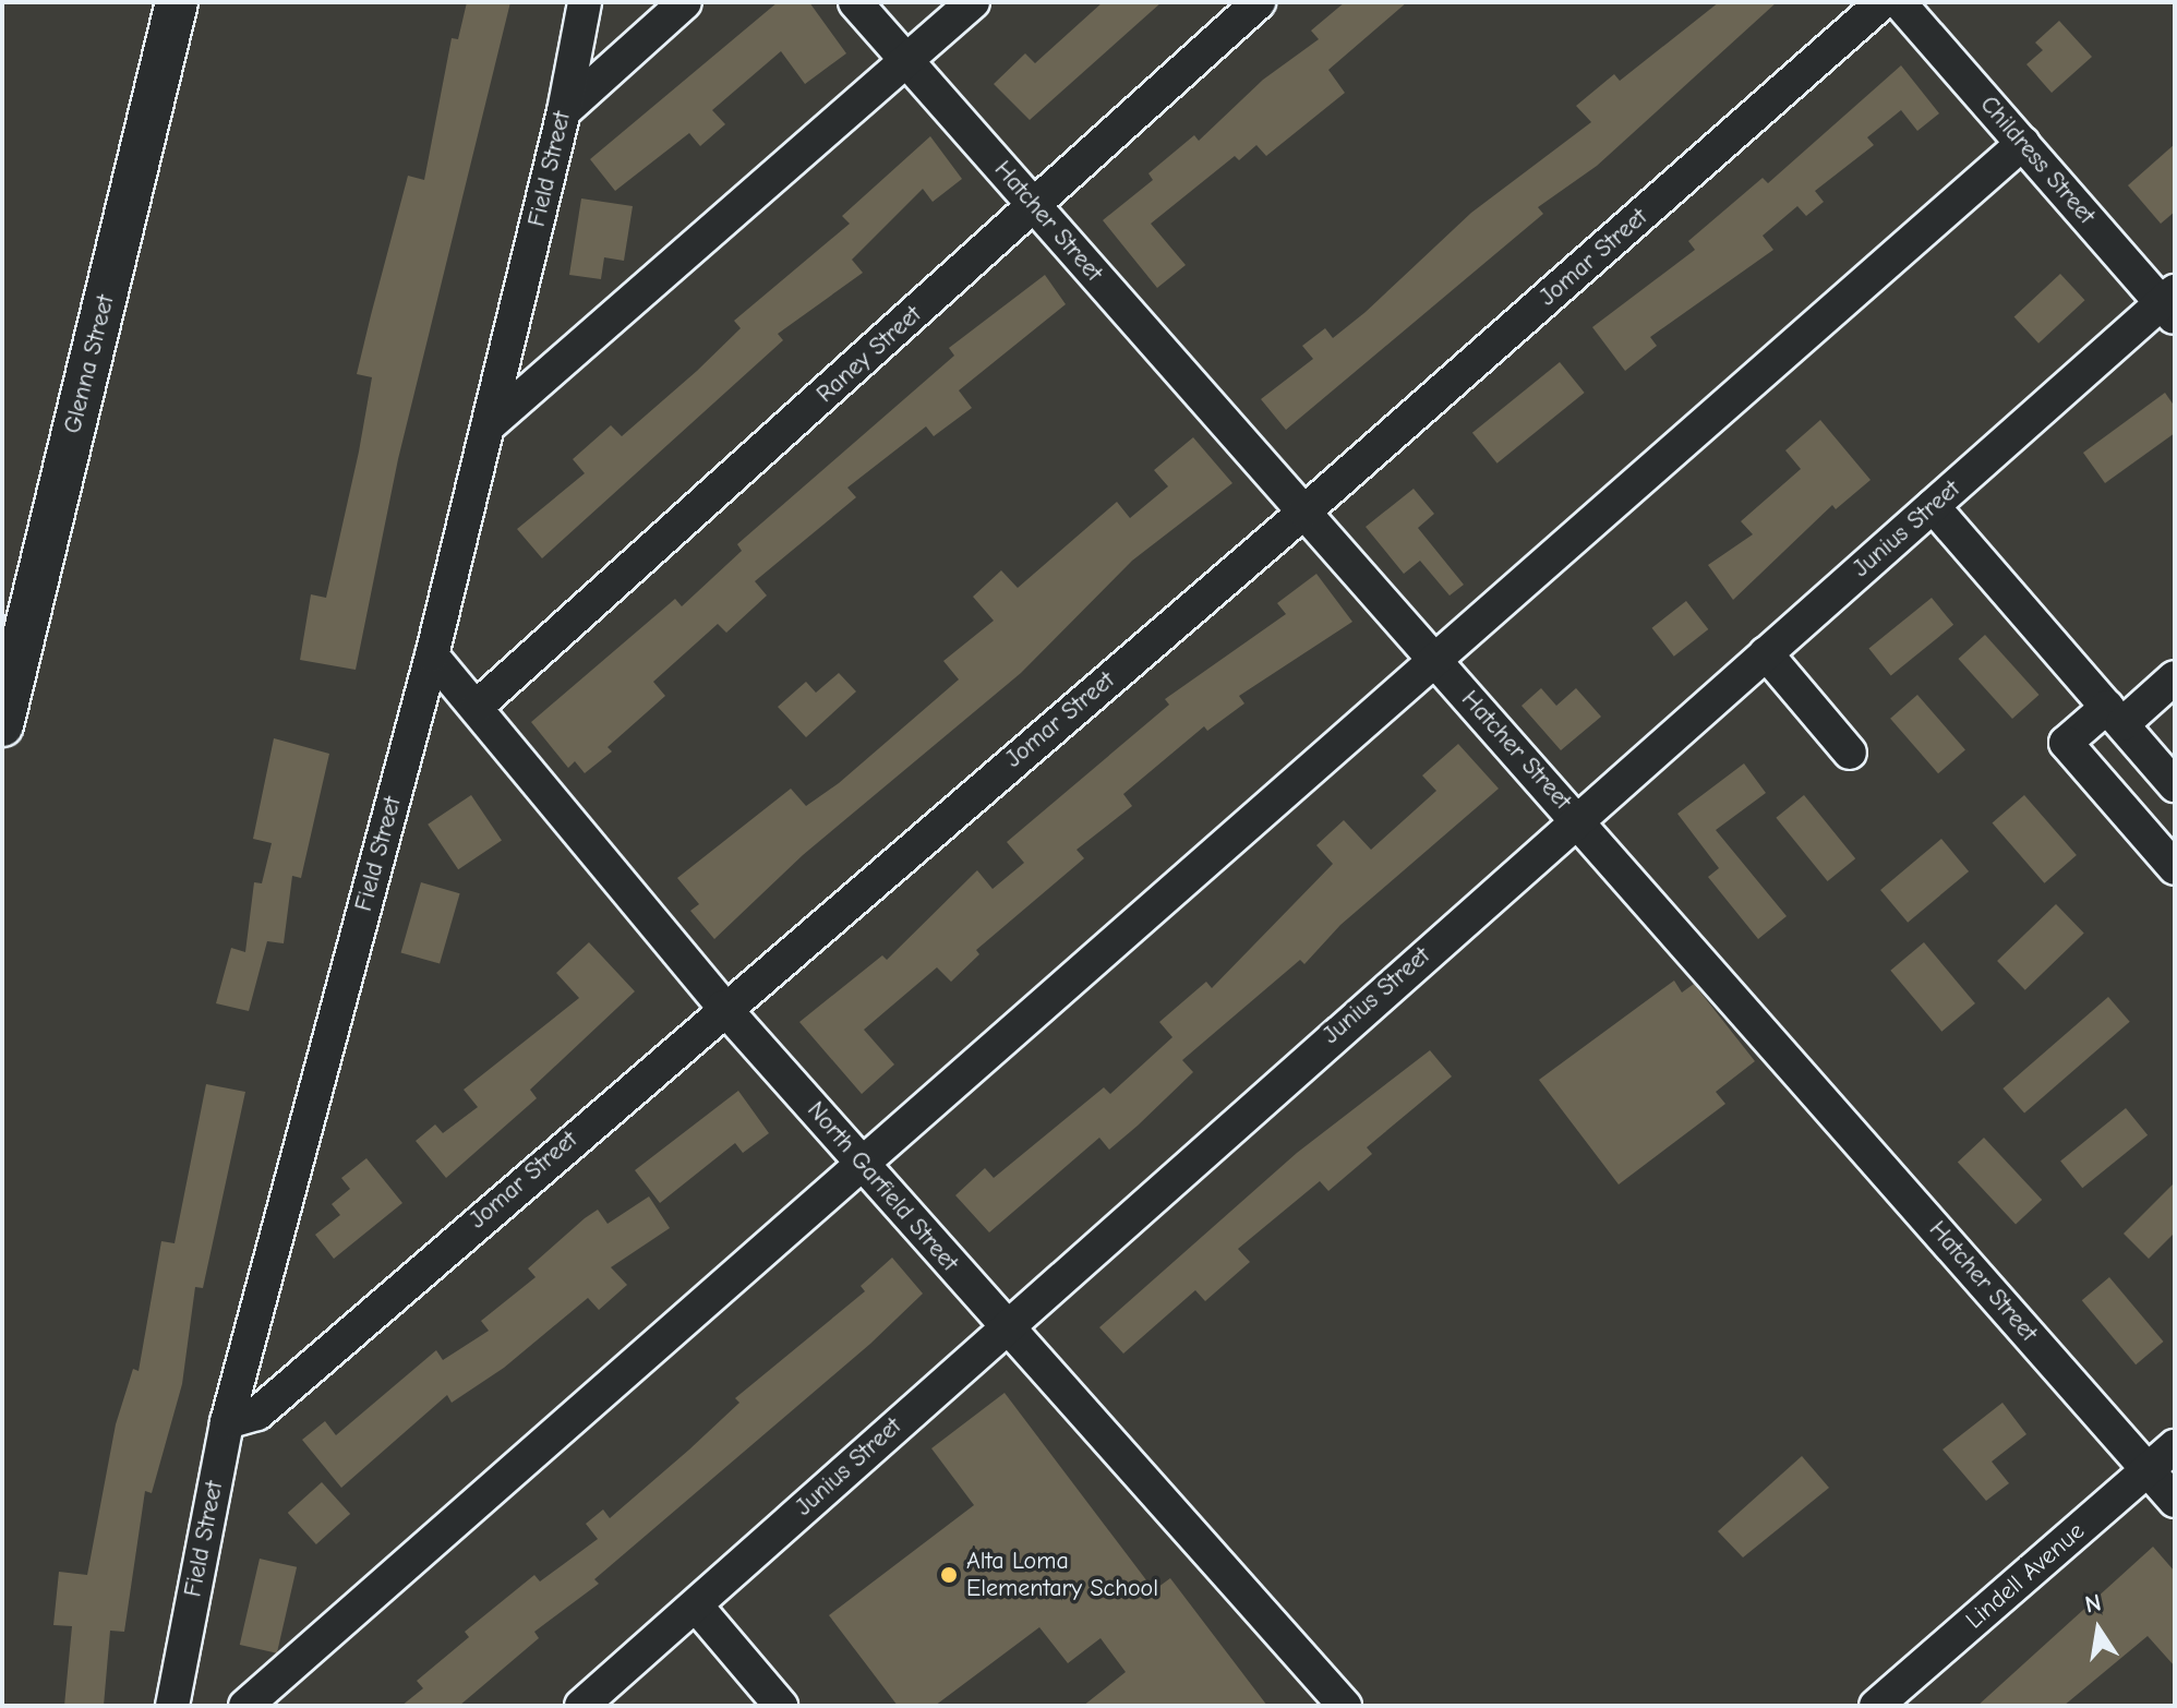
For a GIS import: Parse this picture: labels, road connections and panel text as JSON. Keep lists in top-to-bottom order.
{
  "streets": {
    "main road": ["Glenna Street"],
    "street": [
      "Childress Street",
      "Field Street",
      "Hatcher Street",
      "Jomar Street",
      "Raney Street",
      "Junius Street",
      "North Garfield Street",
      "Lindell Avenue"
    ]
  },
  "crossings": [
    ["Childress Street", "Junius Street"],
    ["Field Street", "Jomar Street"],
    ["Field Street", "North Garfield Street"],
    ["Hatcher Street", "Jomar Street"],
    ["Hatcher Street", "Raney Street"],
    ["Hatcher Street", "Junius Street"],
    ["Hatcher Street", "Lindell Avenue"],
    ["Jomar Street", "North Garfield Street"],
    ["Raney Street", "North Garfield Street"],
    ["Junius Street", "North Garfield Street"]
  ],
  "places": ["Alta Loma Elementary School"],
  "north": "top"
}
